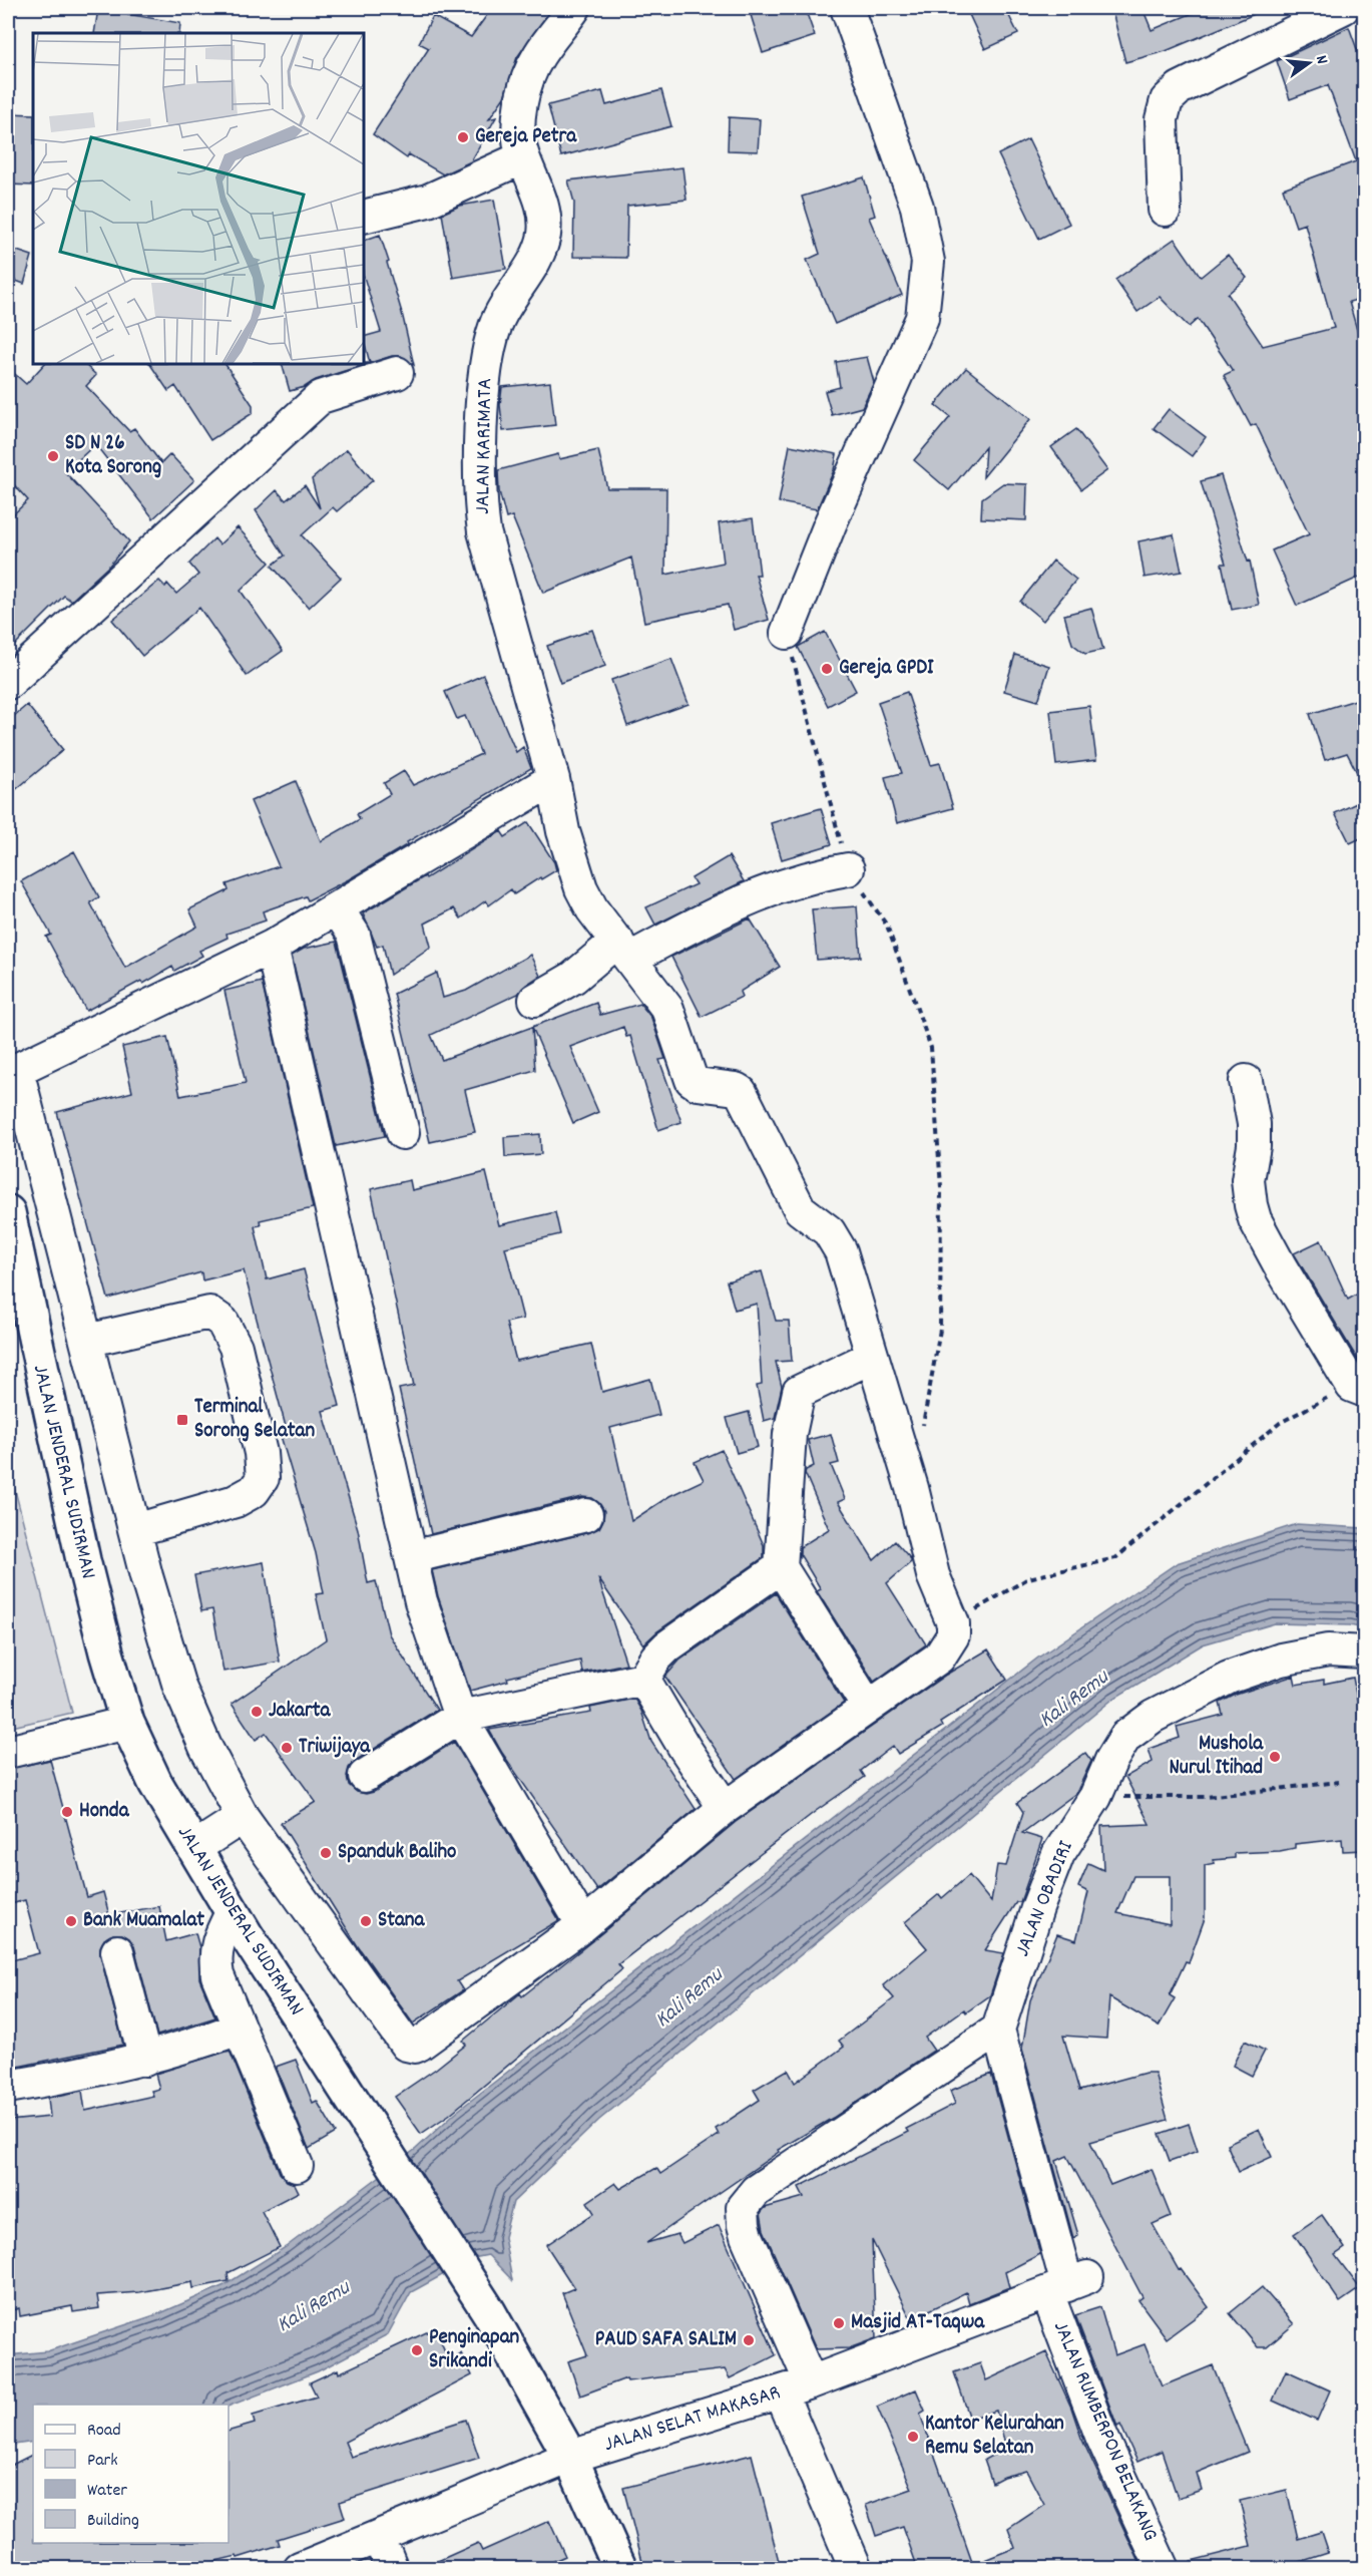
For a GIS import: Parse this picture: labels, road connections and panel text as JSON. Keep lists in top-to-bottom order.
{
  "streets": {
    "main road": ["JALAN JENDERAL SUDIRMAN"],
    "street": [
      "JALAN KARIMATA",
      "JALAN OBADIRI",
      "JALAN SELAT MAKASAR",
      "JALAN RUMBERPON BELAKANG"
    ]
  },
  "crossings": [
    ["JALAN JENDERAL SUDIRMAN", "JALAN SELAT MAKASAR"],
    ["JALAN SELAT MAKASAR", "JALAN RUMBERPON BELAKANG"]
  ],
  "water": ["Kali Remu"],
  "places": {
    "other": [
      "Gereja Petra",
      "SD N 26 Kota Sorong",
      "Gereja GPDI",
      "Jakarta",
      "Triwijaya",
      "Mushola Nurul Itihad",
      "Honda",
      "Spanduk Baliho",
      "Bank Muamalat",
      "Stana",
      "Masjid AT-Taqwa",
      "PAUD SAFA SALIM",
      "Penginapan Srikandi",
      "Kantor Kelurahan Remu Selatan"
    ],
    "transit": ["Terminal Sorong Selatan"]
  },
  "legend": [
    "Road",
    "Park",
    "Water",
    "Building"
  ],
  "north": "right"
}
